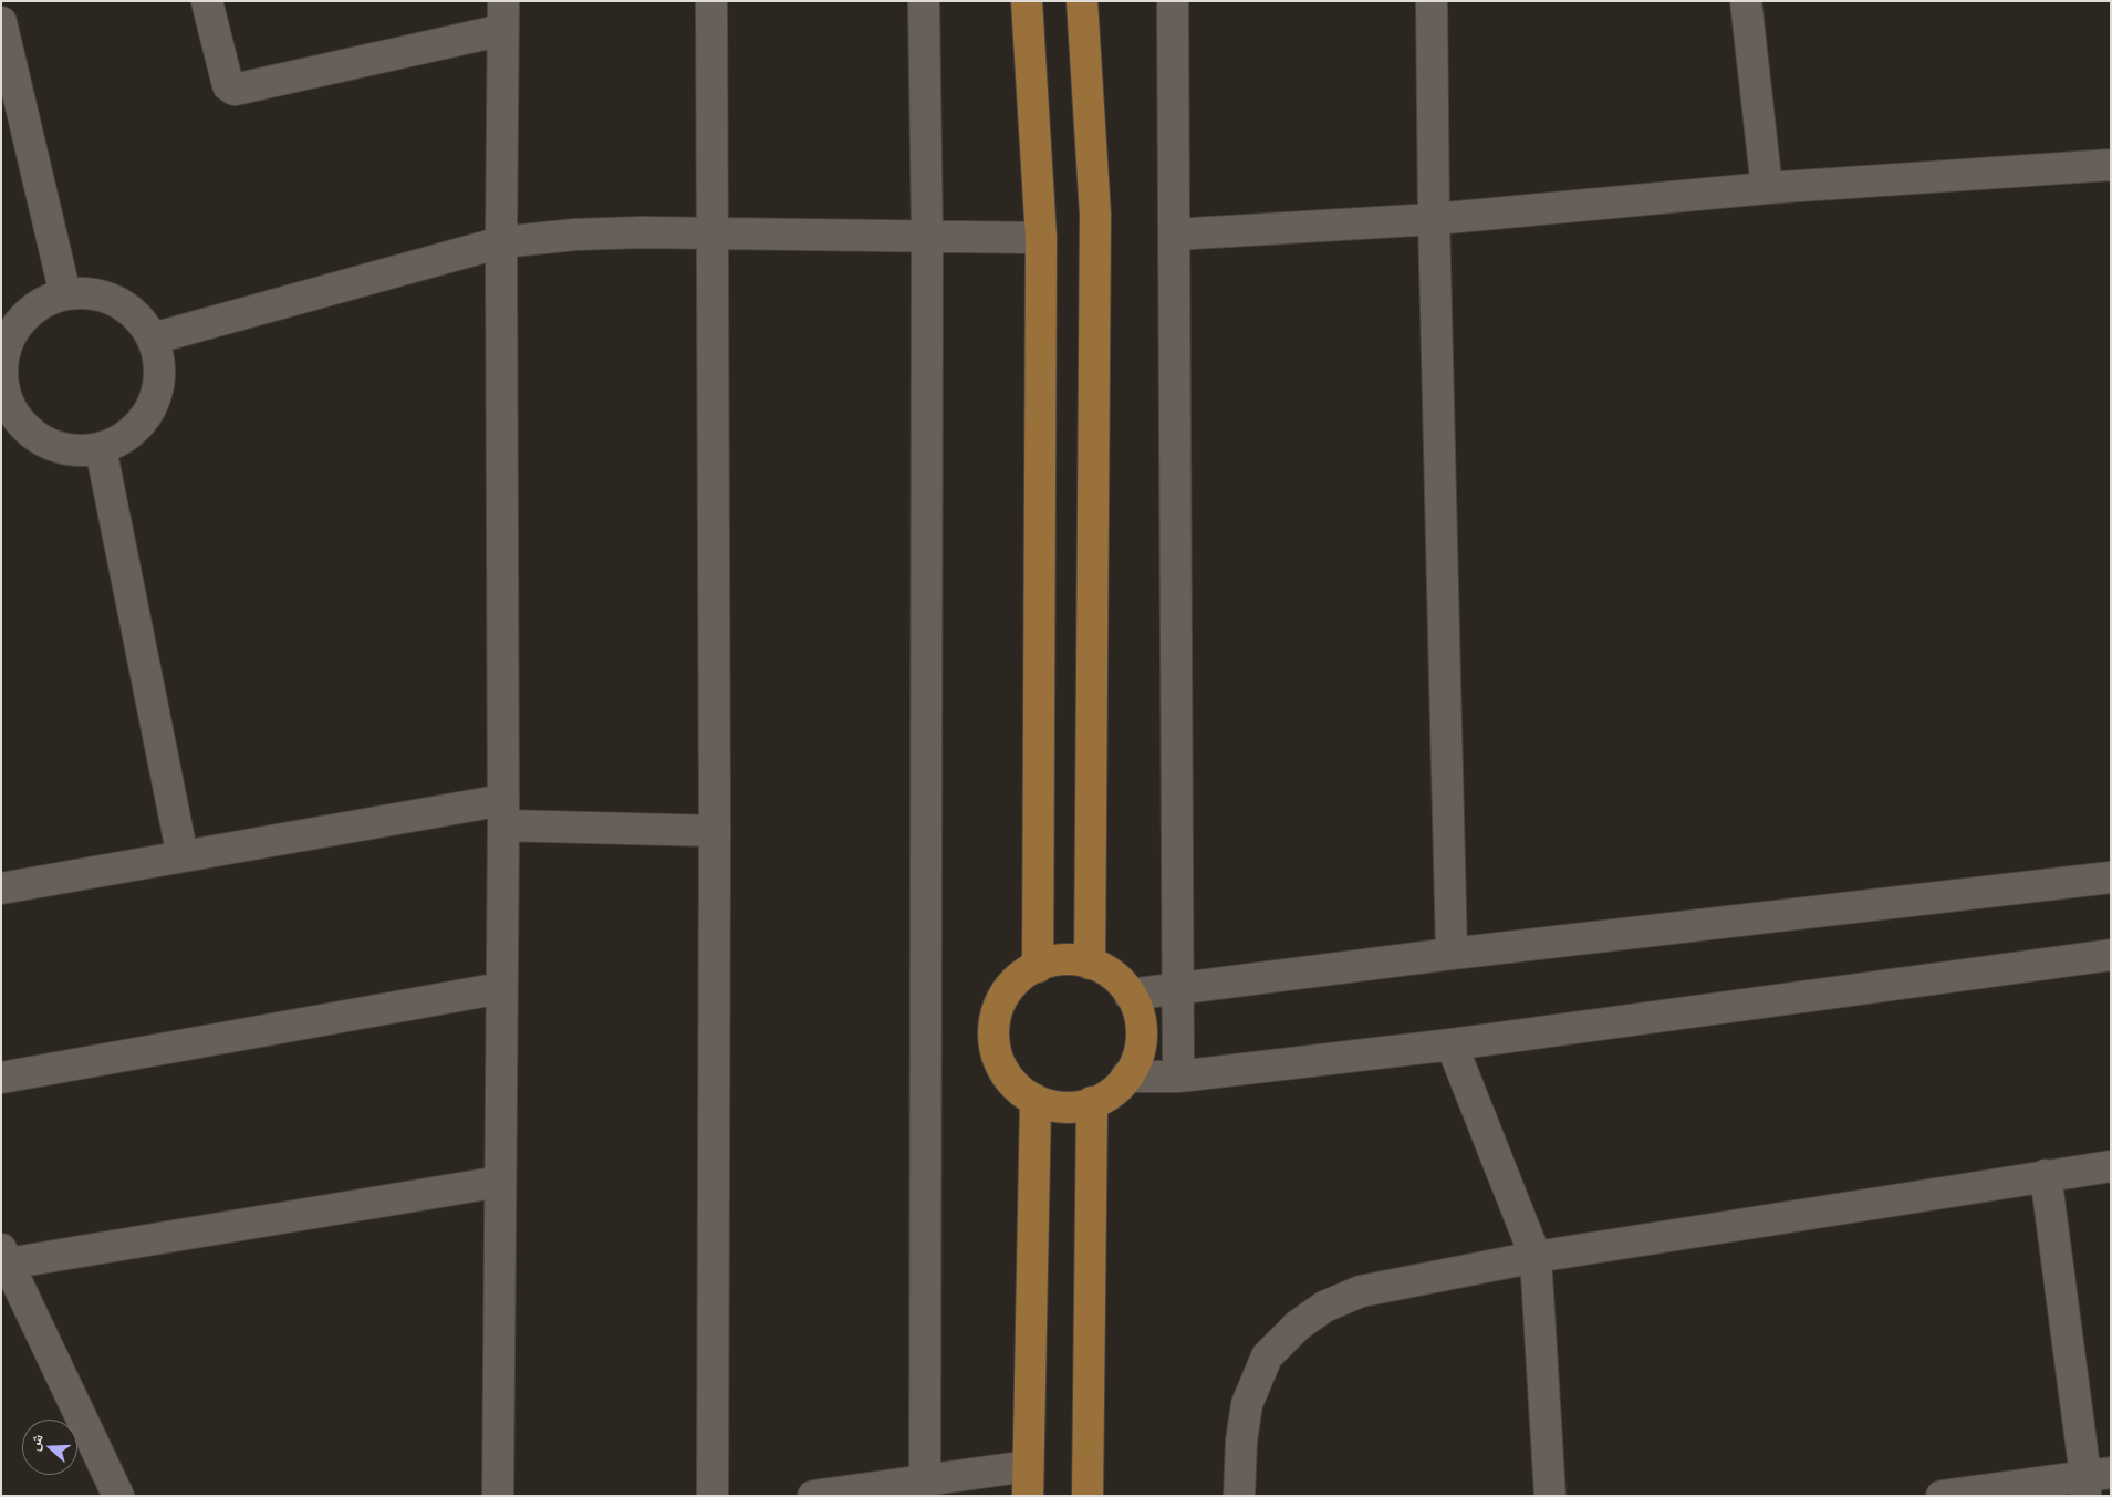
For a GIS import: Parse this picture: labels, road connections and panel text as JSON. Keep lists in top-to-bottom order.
{
  "north": "left"
}
